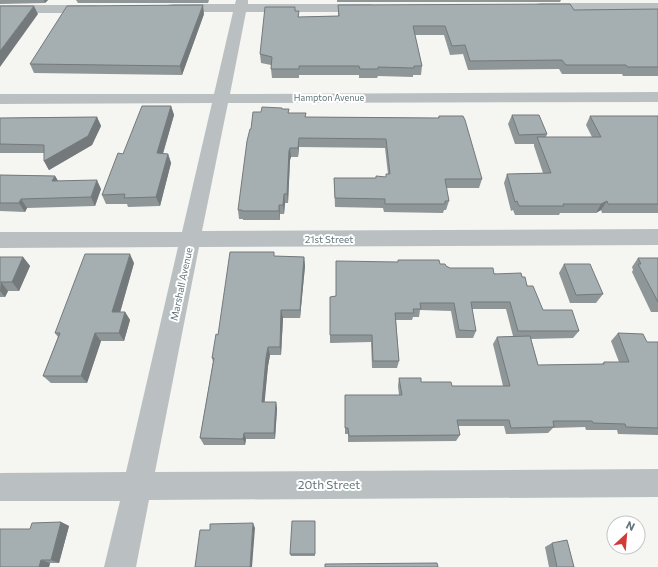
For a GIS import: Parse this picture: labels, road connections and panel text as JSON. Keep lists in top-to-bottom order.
{
  "streets": {
    "street": [
      "Hampton Avenue",
      "21st Street",
      "Marshall Avenue",
      "20th Street"
    ]
  },
  "crossings": [
    ["Hampton Avenue", "Marshall Avenue"],
    ["21st Street", "Marshall Avenue"],
    ["Marshall Avenue", "20th Street"]
  ],
  "north": "top right"
}
